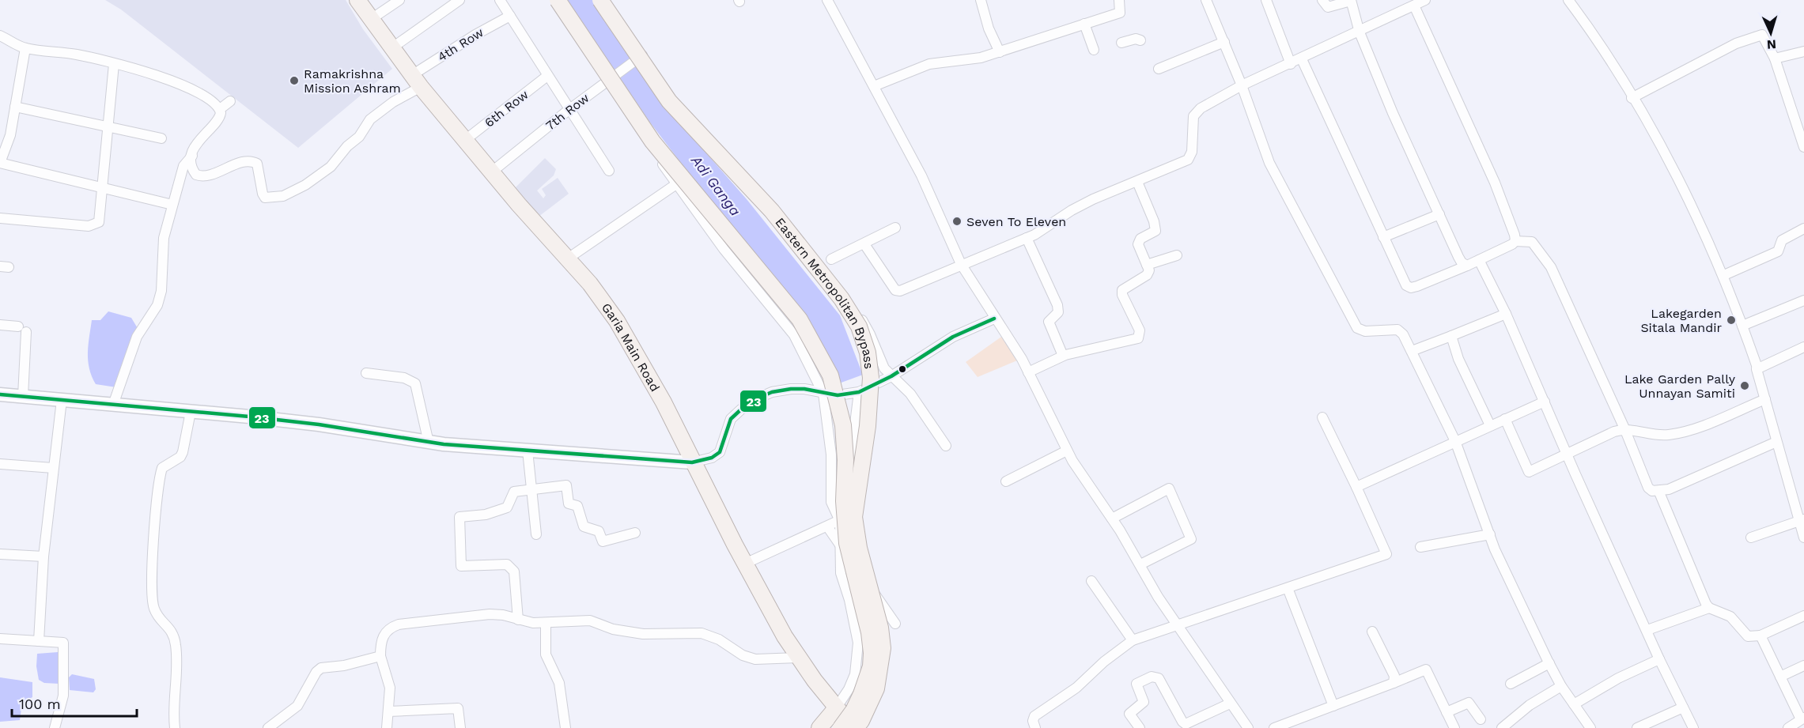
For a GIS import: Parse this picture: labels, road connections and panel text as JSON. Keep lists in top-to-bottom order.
{
  "streets": {
    "main road": ["Eastern Metropolitan Bypass", "Garia Main Road"],
    "street": ["4th Row", "6th Row", "7th Row"]
  },
  "crossings": [
    ["4th Row", "Garia Main Road"],
    ["6th Row", "Garia Main Road"],
    ["7th Row", "Garia Main Road"],
    ["Eastern Metropolitan Bypass", "Garia Main Road"]
  ],
  "water": ["Adi Ganga"],
  "places": [
    "Ramakrishna Mission Ashram",
    "Seven To Eleven",
    "Lakegarden Sitala Mandir",
    "Lake Garden Pally Unnayan Samiti"
  ],
  "lines": ["transit line 23"],
  "scale_bar": "100 m",
  "north": "bottom"
}
